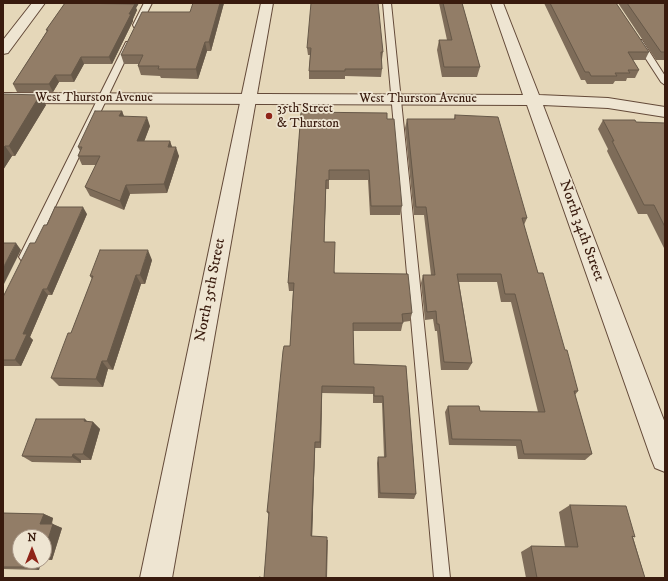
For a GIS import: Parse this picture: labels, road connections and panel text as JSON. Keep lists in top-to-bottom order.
{
  "streets": {
    "street": ["West Thurston Avenue", "North 34th Street", "North 35th Street"]
  },
  "crossings": [
    ["West Thurston Avenue", "North 34th Street"],
    ["West Thurston Avenue", "North 35th Street"]
  ],
  "places": ["35th Street & Thurston"],
  "north": "top"
}
